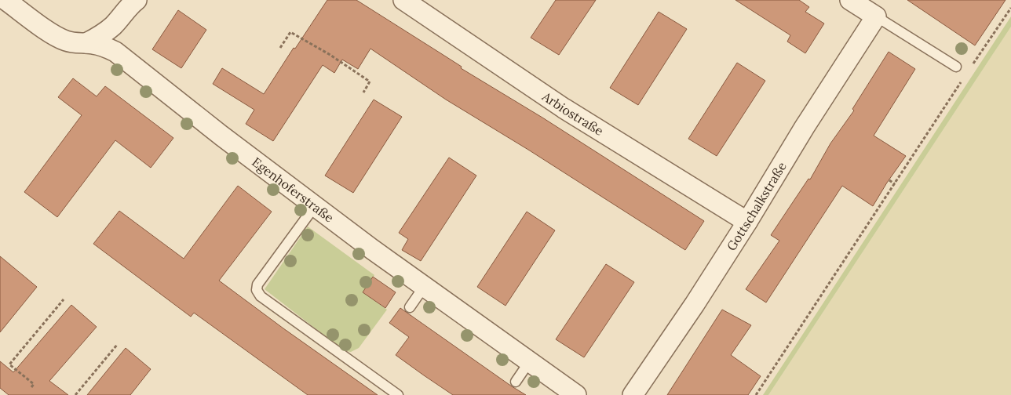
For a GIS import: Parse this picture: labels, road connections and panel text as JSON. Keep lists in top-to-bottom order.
{
  "streets": {
    "street": ["Arbiostraße", "Egenhoferstraße", "Gottschalkstraße"]
  },
  "crossings": [
    ["Arbiostraße", "Gottschalkstraße"]
  ]
}
